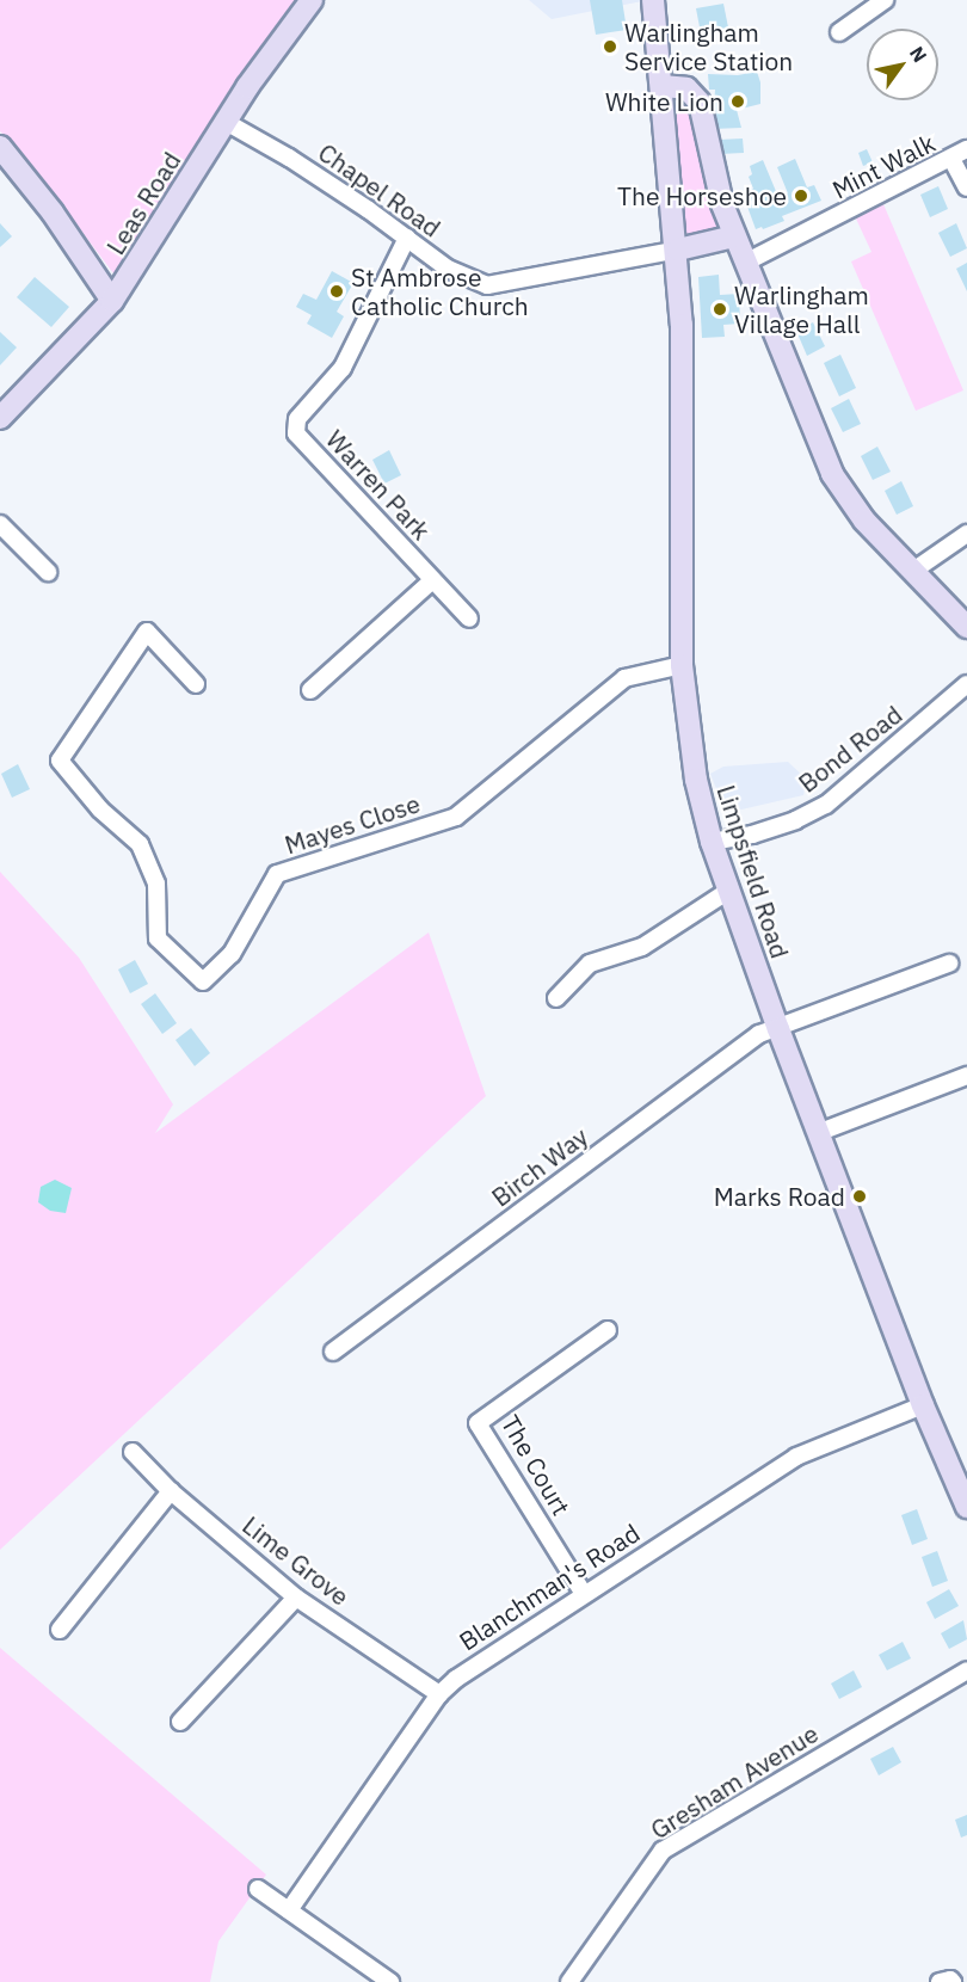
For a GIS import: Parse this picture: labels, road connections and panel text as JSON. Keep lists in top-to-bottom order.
{
  "streets": {
    "main road": ["Leas Road", "Limpsfield Road"],
    "street": [
      "Mint Walk",
      "Chapel Road",
      "Warren Park",
      "Bond Road",
      "Mayes Close",
      "Birch Way",
      "The Court",
      "Lime Grove",
      "Blanchman's Road",
      "Gresham Avenue"
    ]
  },
  "crossings": [
    ["Chapel Road", "Leas Road"],
    ["Chapel Road", "Warren Park"],
    ["Chapel Road", "Limpsfield Road"],
    ["Bond Road", "Limpsfield Road"],
    ["Mayes Close", "Limpsfield Road"],
    ["Limpsfield Road", "Birch Way"],
    ["Limpsfield Road", "Blanchman's Road"],
    ["The Court", "Blanchman's Road"],
    ["Lime Grove", "Blanchman's Road"]
  ],
  "places": [
    "Warlingham Service Station",
    "White Lion",
    "The Horseshoe",
    "St Ambrose Catholic Church",
    "Warlingham Village Hall",
    "Marks Road"
  ],
  "north": "top right"
}
